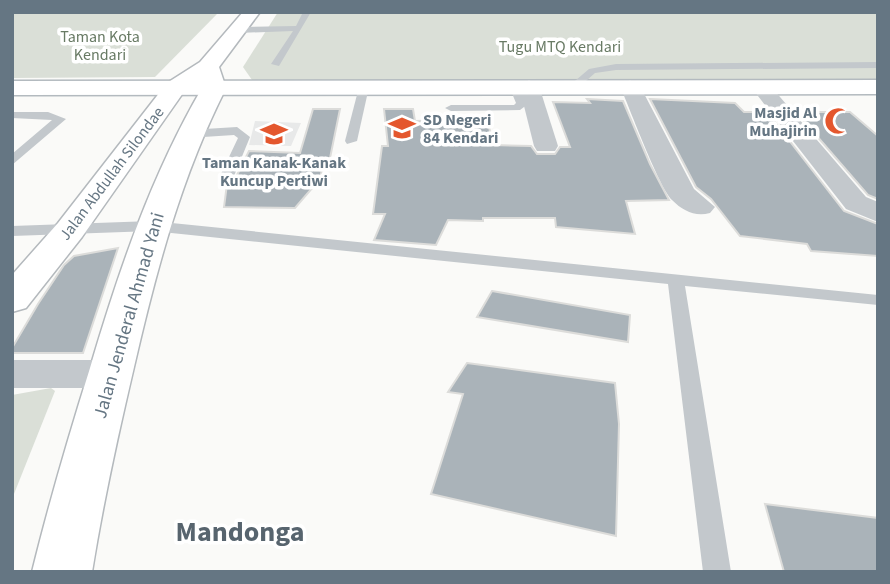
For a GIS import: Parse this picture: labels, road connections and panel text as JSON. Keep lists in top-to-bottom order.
{
  "streets": {
    "main road": ["Jalan Abdullah Silondae", "Jalan Jenderal Ahmad Yani"]
  },
  "crossings": [
    ["Jalan Abdullah Silondae", "Jalan Jenderal Ahmad Yani"]
  ],
  "districts": ["Mandonga"],
  "parks": ["Taman Kota Kendari", "Tugu MTQ Kendari"],
  "places": {
    "mosque": ["Masjid Al Muhajirin"],
    "school or university": ["SD Negeri 84 Kendari", "Taman Kanak-Kanak Kuncup Pertiwi"]
  }
}
